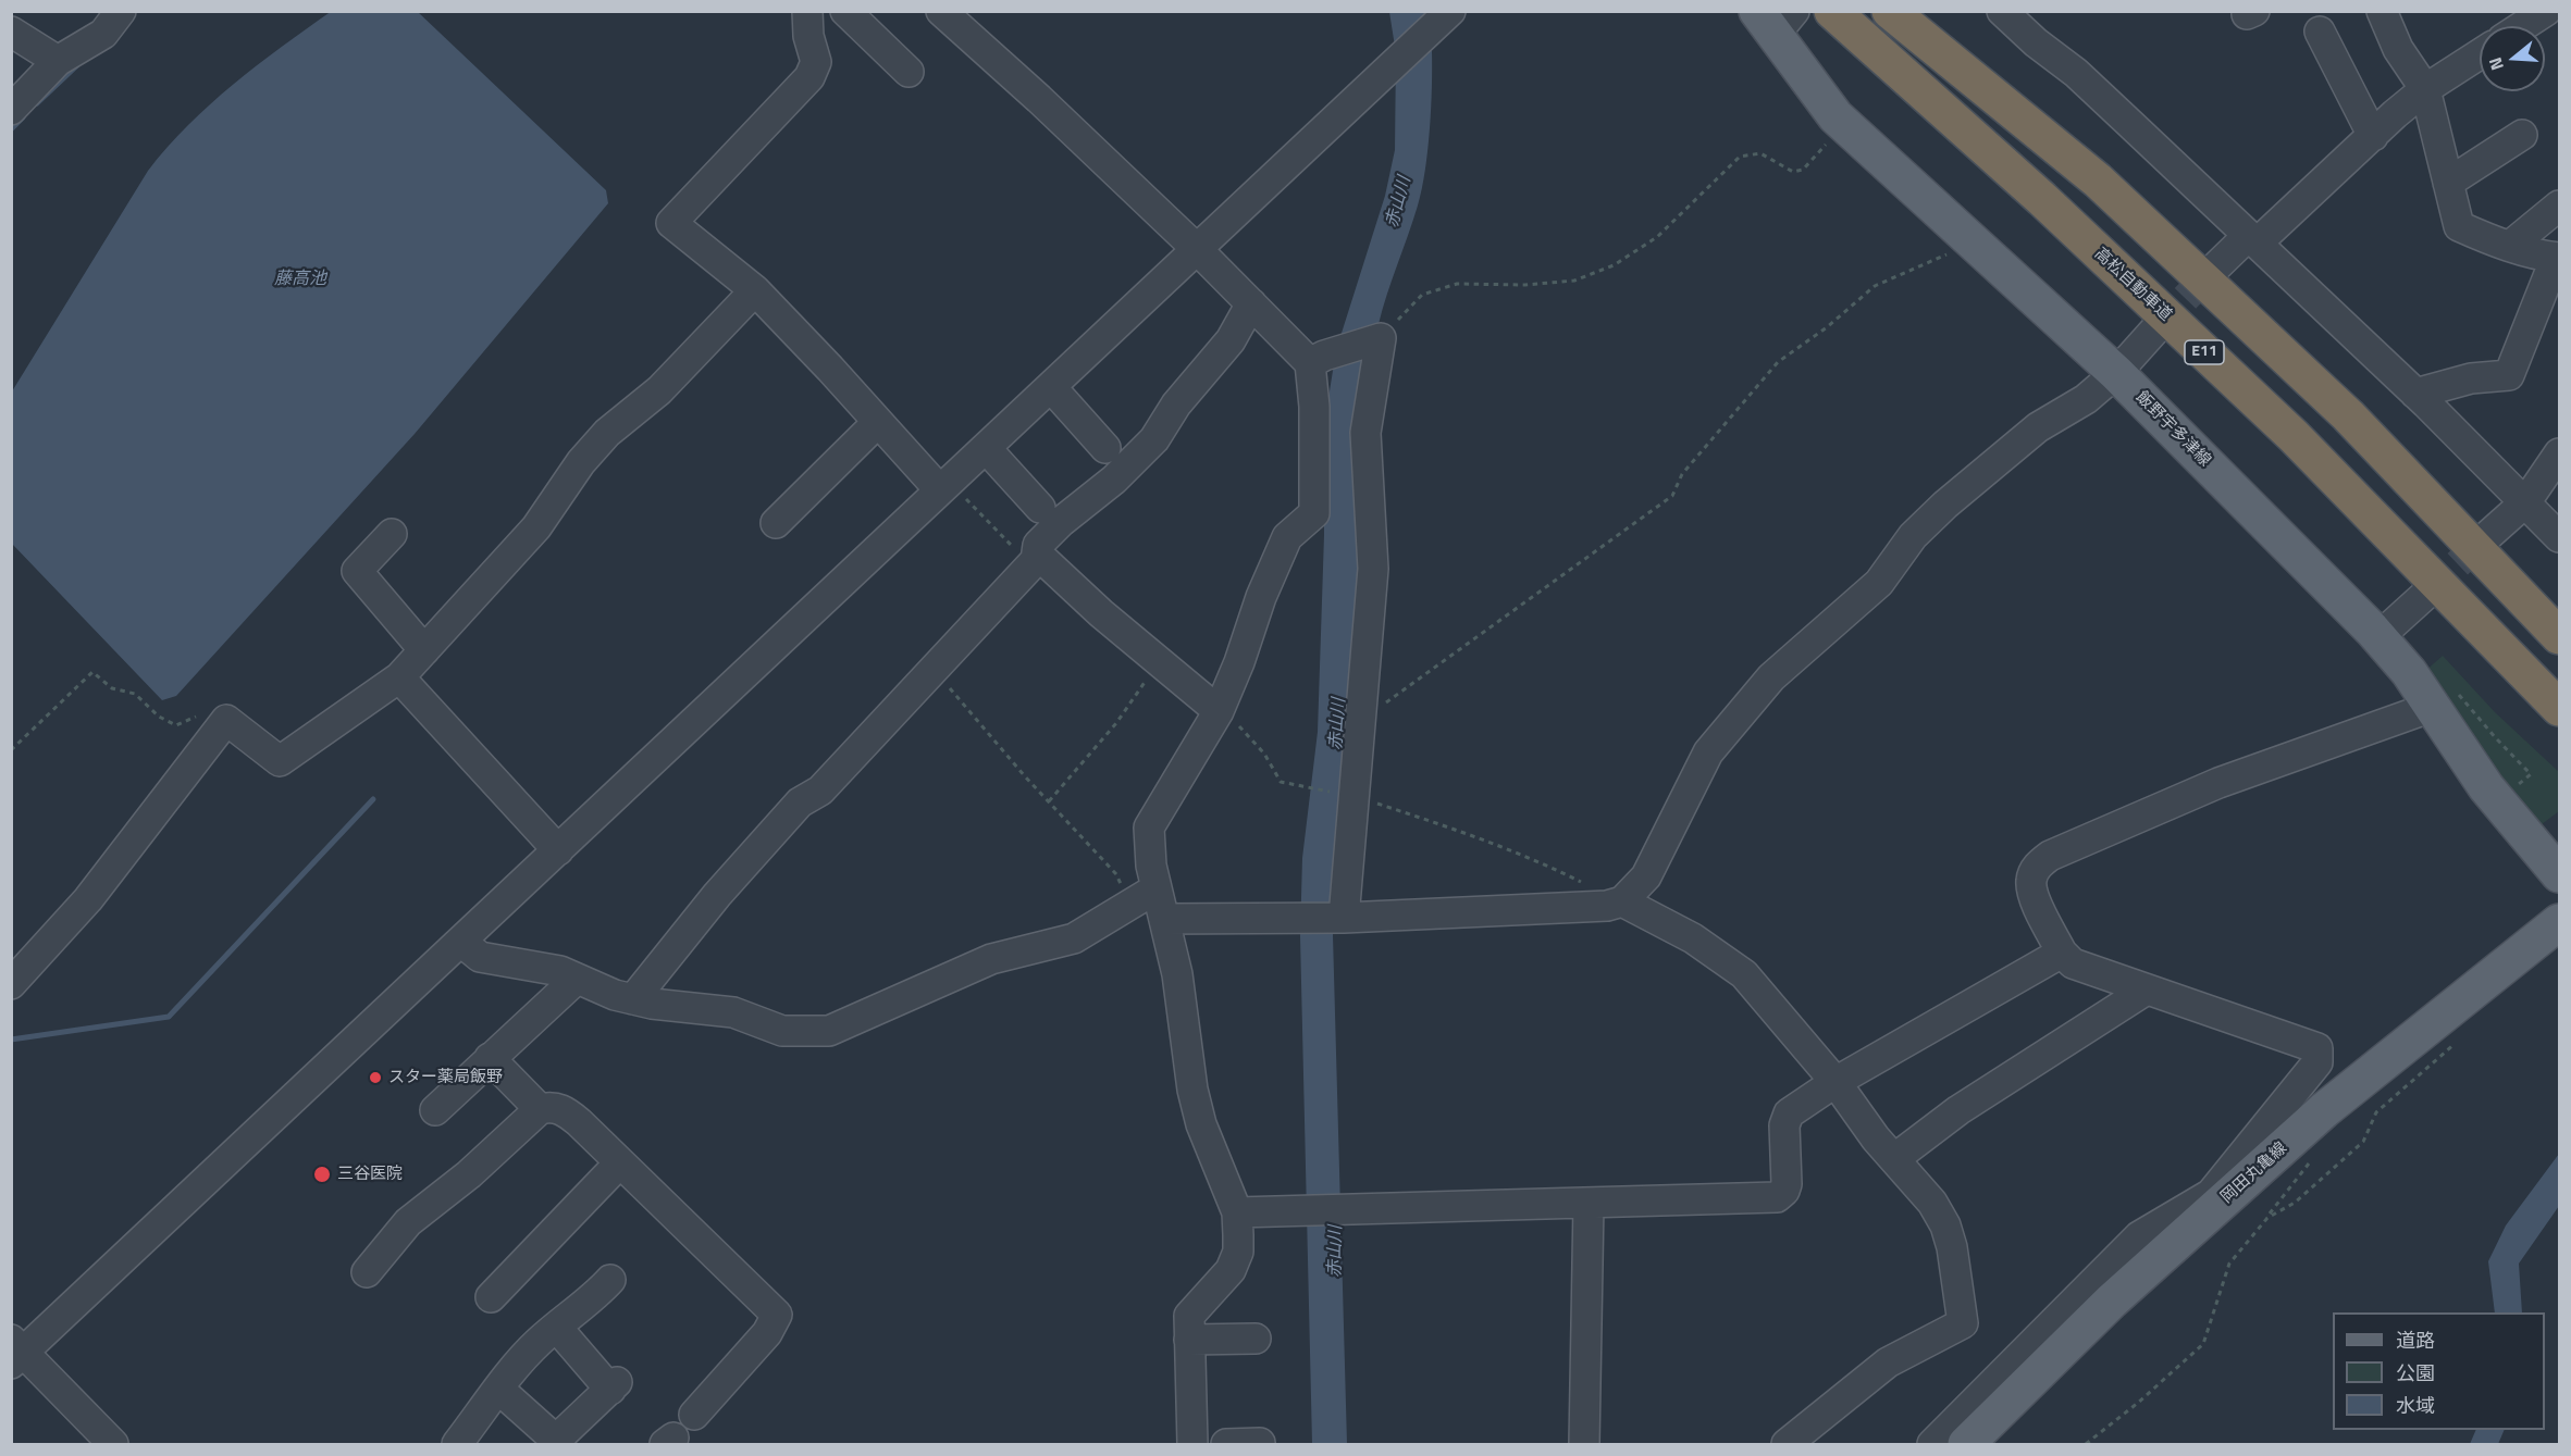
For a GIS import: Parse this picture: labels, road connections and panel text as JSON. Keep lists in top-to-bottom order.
{
  "streets": {
    "highway": ["高松自動車道", "E11"],
    "main road": ["飯野宇多津線", "岡田丸亀線"]
  },
  "water": ["赤山川", "藤高池"],
  "places": ["スター薬局飯野", "三谷医院"],
  "legend": ["道路", "公園", "水域"],
  "north": "left"
}
